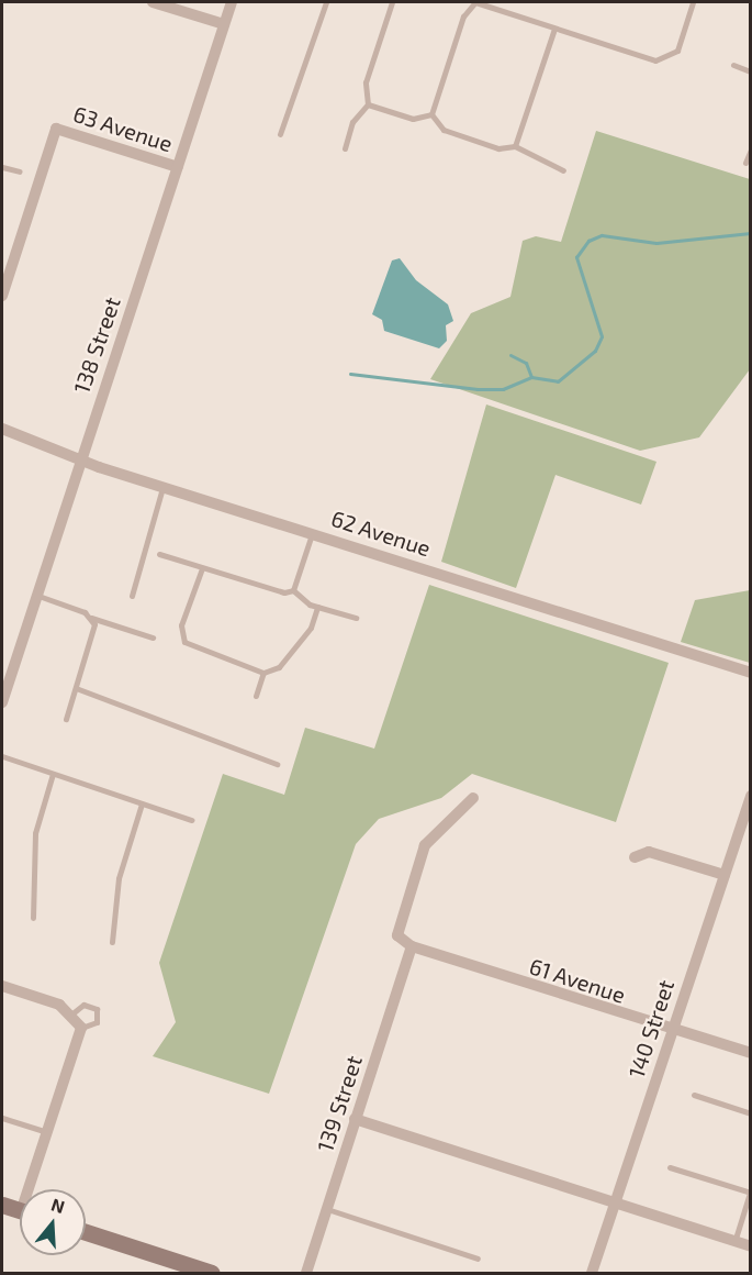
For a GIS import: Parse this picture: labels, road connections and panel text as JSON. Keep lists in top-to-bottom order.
{
  "streets": {
    "street": [
      "63 Avenue",
      "138 Street",
      "62 Avenue",
      "61 Avenue",
      "140 Street",
      "139 Street"
    ]
  },
  "crossings": [
    ["63 Avenue", "138 Street"],
    ["138 Street", "62 Avenue"],
    ["61 Avenue", "140 Street"],
    ["61 Avenue", "139 Street"]
  ],
  "north": "top"
}
